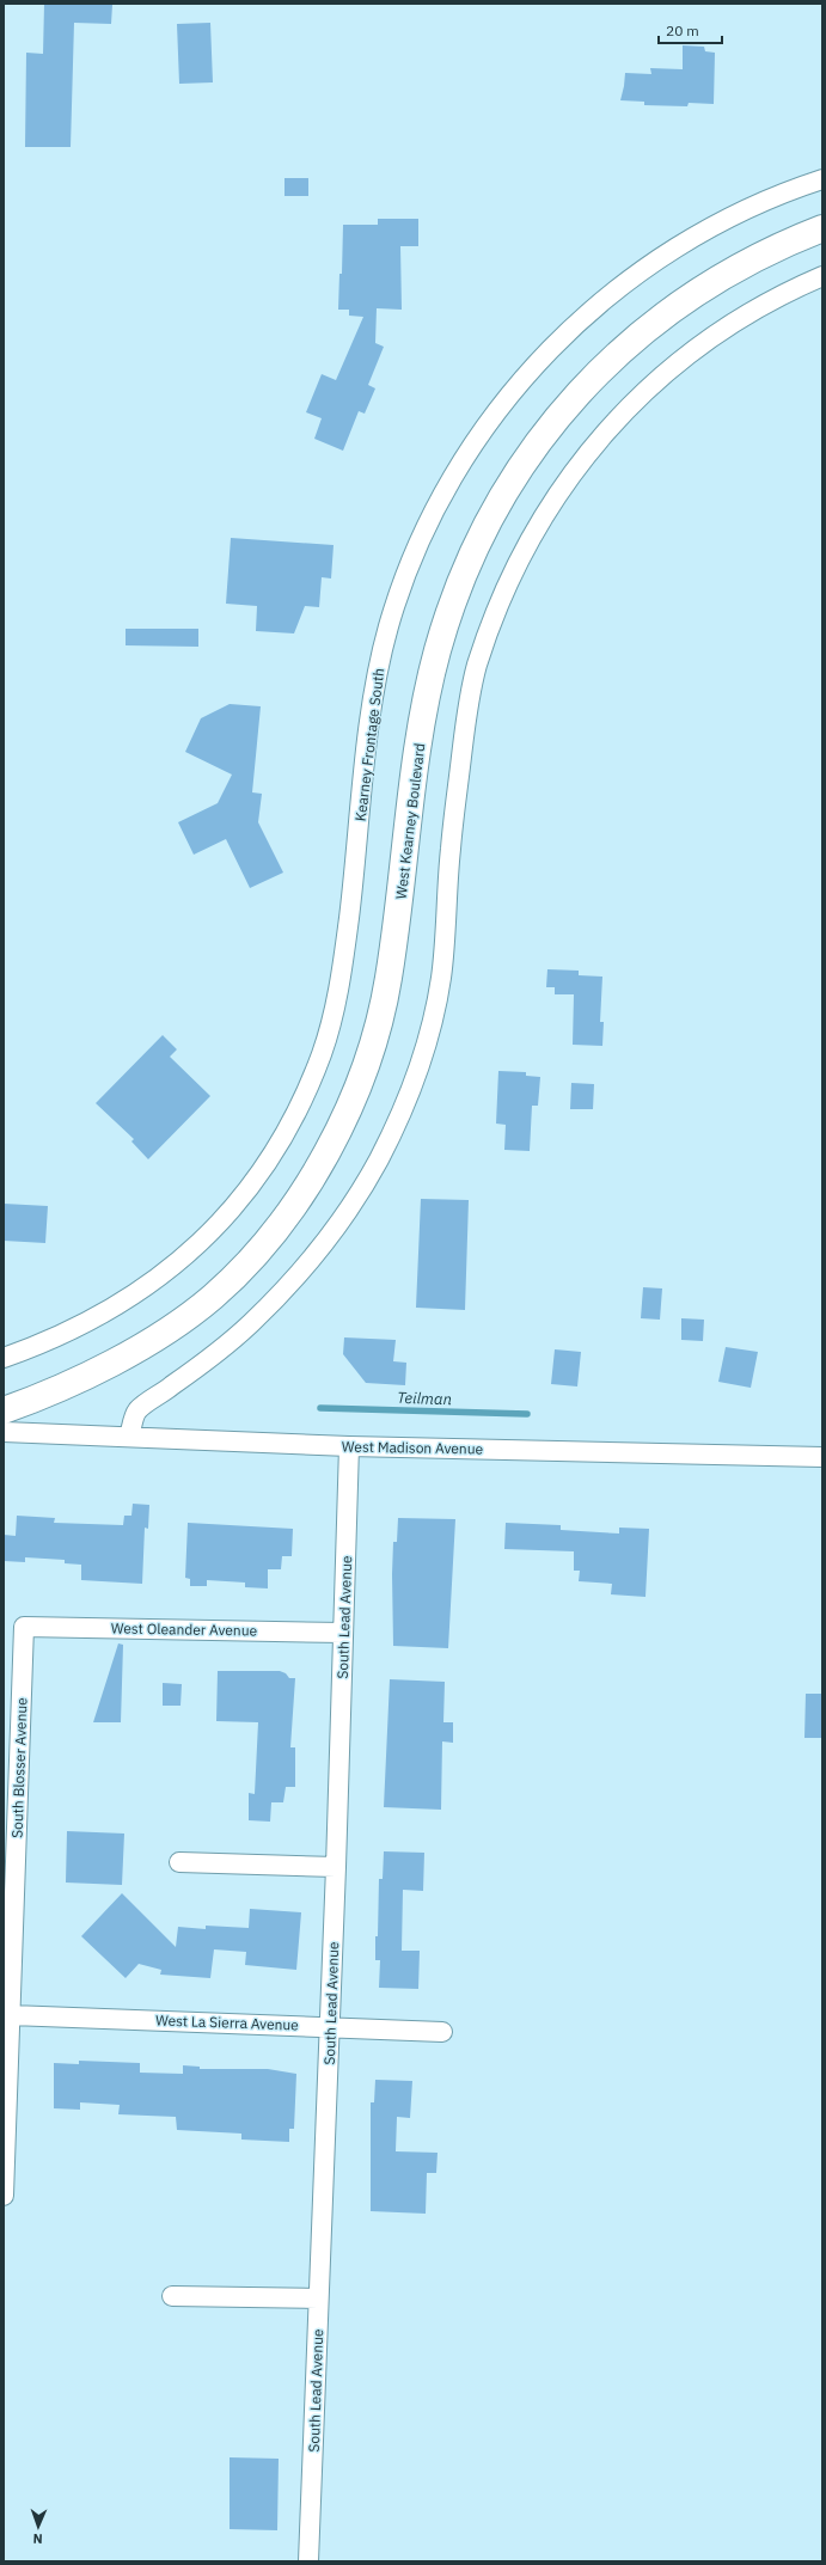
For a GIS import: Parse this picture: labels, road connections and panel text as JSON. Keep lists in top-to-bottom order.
{
  "streets": {
    "street": [
      "Kearney Frontage South",
      "West Kearney Boulevard",
      "West Madison Avenue",
      "South Lead Avenue",
      "West Oleander Avenue",
      "South Blosser Avenue",
      "West La Sierra Avenue"
    ]
  },
  "crossings": [
    ["West Madison Avenue", "South Lead Avenue"],
    ["South Lead Avenue", "West Oleander Avenue"],
    ["South Lead Avenue", "West La Sierra Avenue"],
    ["West Oleander Avenue", "South Blosser Avenue"],
    ["South Blosser Avenue", "West La Sierra Avenue"]
  ],
  "water": ["Teilman"],
  "scale_bar": "20 m",
  "north": "bottom"
}
